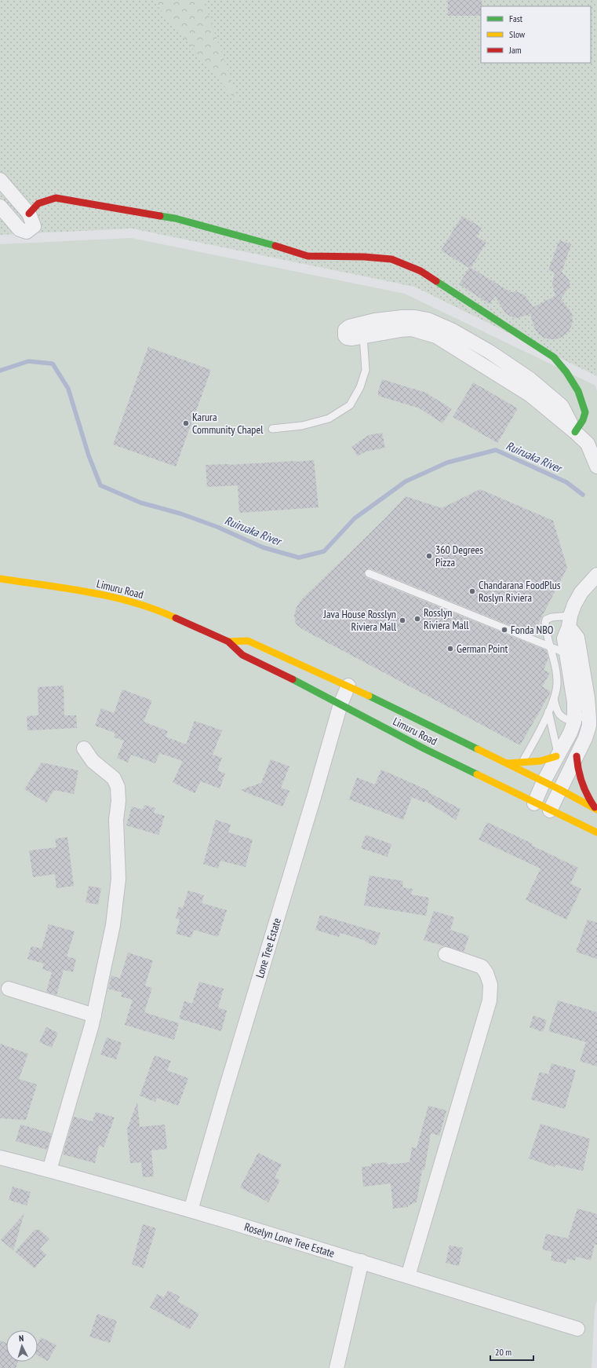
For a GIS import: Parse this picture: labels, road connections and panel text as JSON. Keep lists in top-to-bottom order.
{
  "streets": {
    "main road": ["Limuru Road"],
    "street": ["Lone Tree Estate", "Roselyn Lone Tree Estate"]
  },
  "crossings": [
    ["Limuru Road", "Lone Tree Estate"],
    ["Lone Tree Estate", "Roselyn Lone Tree Estate"]
  ],
  "water": ["Ruiruaka River"],
  "places": [
    "Karura Community Chapel",
    "360 Degrees Pizza",
    "Chandarana FoodPlus Roslyn Riviera",
    "Rosslyn Riviera Mall",
    "Java House Rosslyn Riviera Mall",
    "Fonda NBO",
    "German Point"
  ],
  "legend": ["Fast", "Slow", "Jam"],
  "scale_bar": "20 m",
  "north": "top"
}
